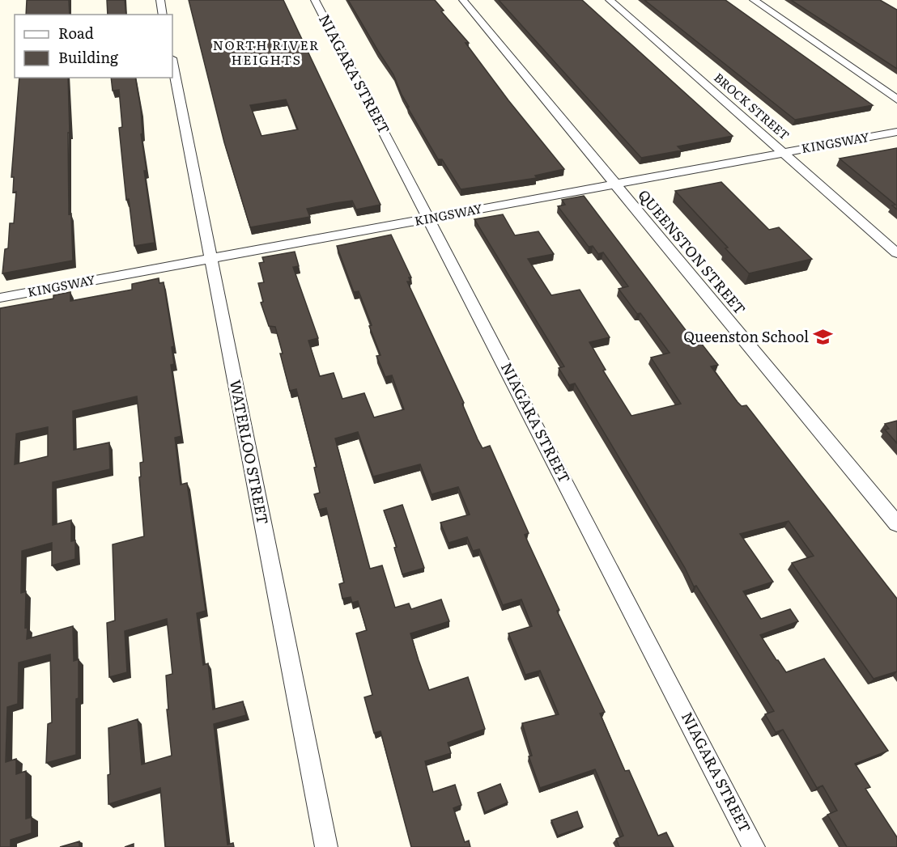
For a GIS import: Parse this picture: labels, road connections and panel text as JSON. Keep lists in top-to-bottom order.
{
  "streets": {
    "street": [
      "NIAGARA STREET",
      "BROCK STREET",
      "KINGSWAY",
      "QUEENSTON STREET",
      "WATERLOO STREET"
    ]
  },
  "crossings": [
    ["NIAGARA STREET", "KINGSWAY"],
    ["BROCK STREET", "KINGSWAY"],
    ["KINGSWAY", "QUEENSTON STREET"],
    ["KINGSWAY", "WATERLOO STREET"]
  ],
  "districts": ["NORTH RIVER HEIGHTS"],
  "places": {
    "school or university": ["Queenston School"]
  },
  "legend": ["Road", "Building"]
}
